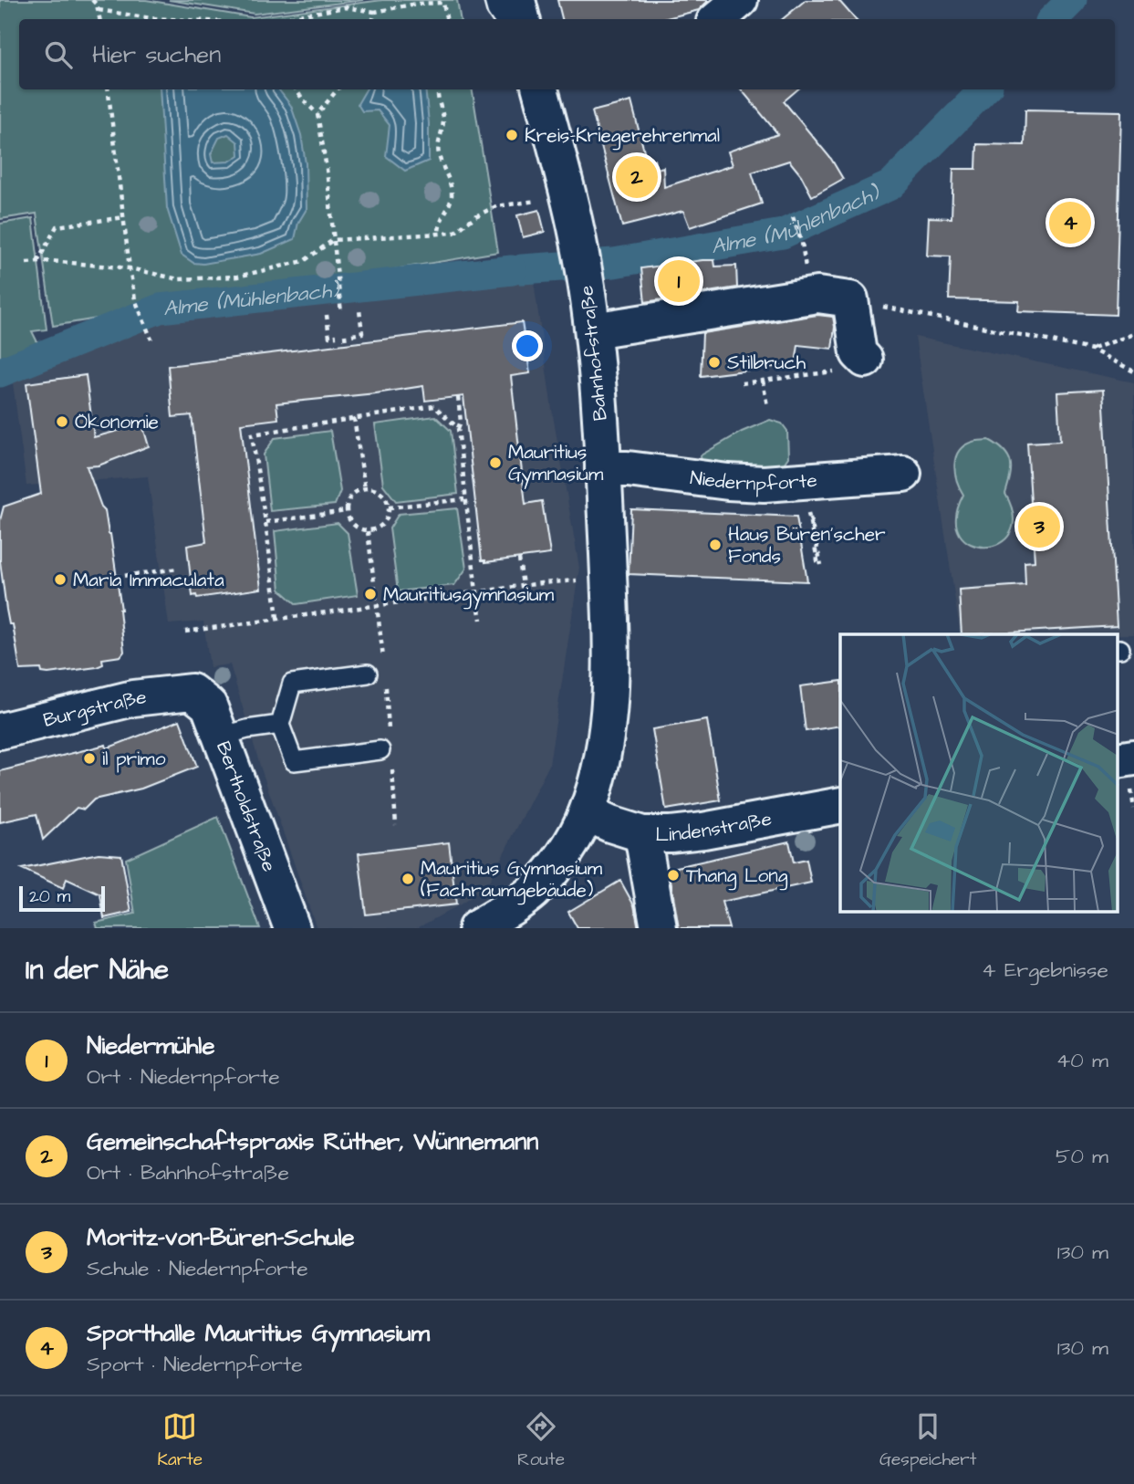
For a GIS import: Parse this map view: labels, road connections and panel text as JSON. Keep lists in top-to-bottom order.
{
  "streets": {
    "street": [
      "Bahnhofstraße",
      "Niedernpforte",
      "Burgstraße",
      "Bertholdstraße",
      "Lindenstraße"
    ]
  },
  "crossings": [
    ["Bahnhofstraße", "Niedernpforte"],
    ["Bahnhofstraße", "Lindenstraße"],
    ["Burgstraße", "Bertholdstraße"]
  ],
  "water": ["Alme (Mühlenbach)"],
  "places": [
    "Kreis-Kriegerehrenmal",
    "Stilbruch",
    "Ökonomie",
    "Mauritius Gymnasium",
    "Haus Büren'scher Fonds",
    "Maria Immaculata",
    "Mauritiusgymnasium",
    "il primo",
    "Thang Long",
    "Mauritius Gymnasium (Fachraumgebäude)"
  ],
  "scale_bar": "20 m",
  "page": {
    "search": "Hier suchen",
    "pins": [
      "2",
      "4",
      "1",
      "3"
    ],
    "scale": "20 m",
    "heading": ["In der Nähe", "4 Ergebnisse"],
    "list": [
      {
        "mark": "1",
        "name": "Niedermühle",
        "note": "Ort · Niedernpforte",
        "value": "40 m"
      },
      {
        "mark": "2",
        "name": "Gemeinschaftspraxis Rüther, Wünnemann",
        "note": "Ort · Bahnhofstraße",
        "value": "50 m"
      },
      {
        "mark": "3",
        "name": "Moritz-von-Büren-Schule",
        "note": "Schule · Niedernpforte",
        "value": "130 m"
      },
      {
        "mark": "4",
        "name": "Sporthalle Mauritius Gymnasium",
        "note": "Sport · Niedernpforte",
        "value": "130 m"
      }
    ],
    "nav": ["Karte", "Route", "Gespeichert"]
  }
}
